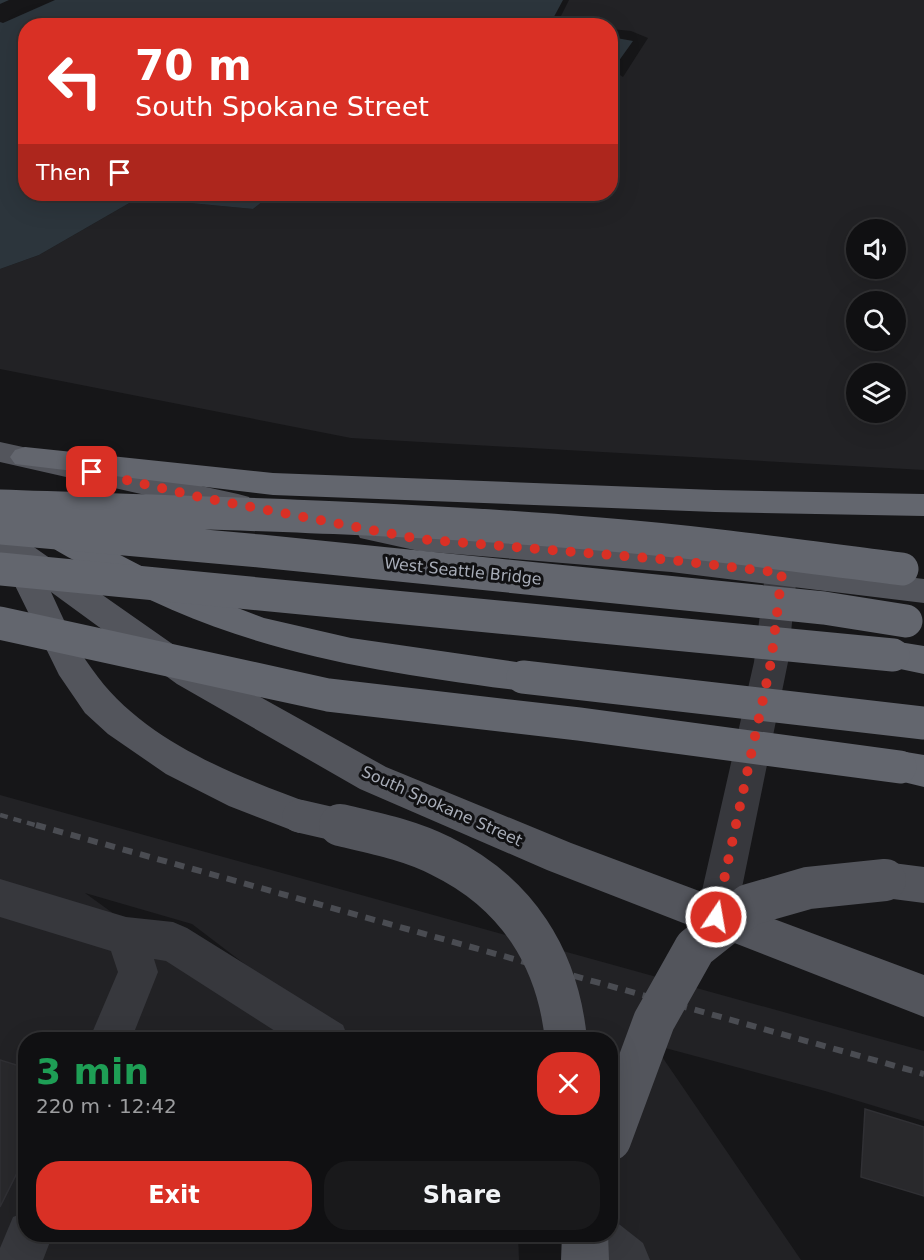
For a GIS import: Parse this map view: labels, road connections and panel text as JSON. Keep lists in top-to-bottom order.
{
  "streets": {
    "highway": ["West Seattle Bridge"],
    "main road": ["South Spokane Street"]
  },
  "crossings": [
    ["West Seattle Bridge", "South Spokane Street"]
  ],
  "page": {
    "turn": ["70 m", "South Spokane Street"],
    "then": "Then",
    "heading": ["3 min", "220 m · 12:42"],
    "buttons": ["Exit", "Share"]
  }
}
